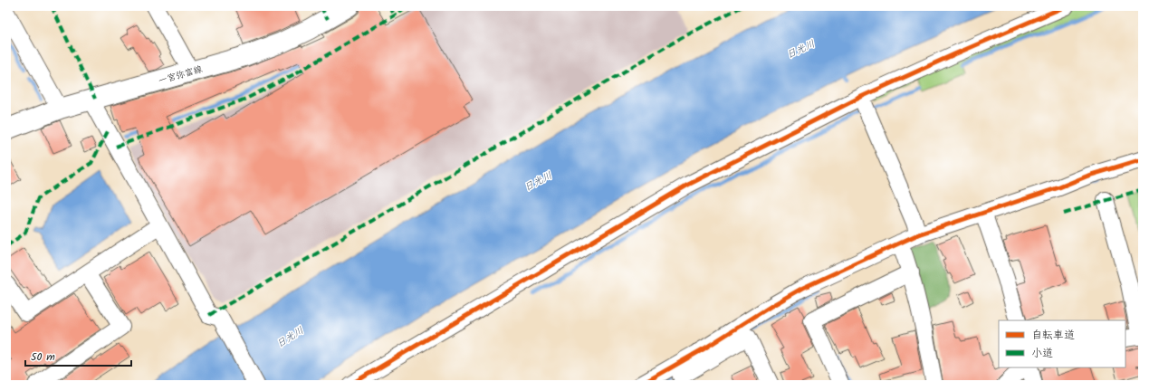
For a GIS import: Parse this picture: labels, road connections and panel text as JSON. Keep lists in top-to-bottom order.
{
  "streets": {
    "main road": ["一宮弥富線"]
  },
  "water": ["日光川"],
  "legend": ["自転車道", "小道"],
  "scale_bar": "50 m"
}
